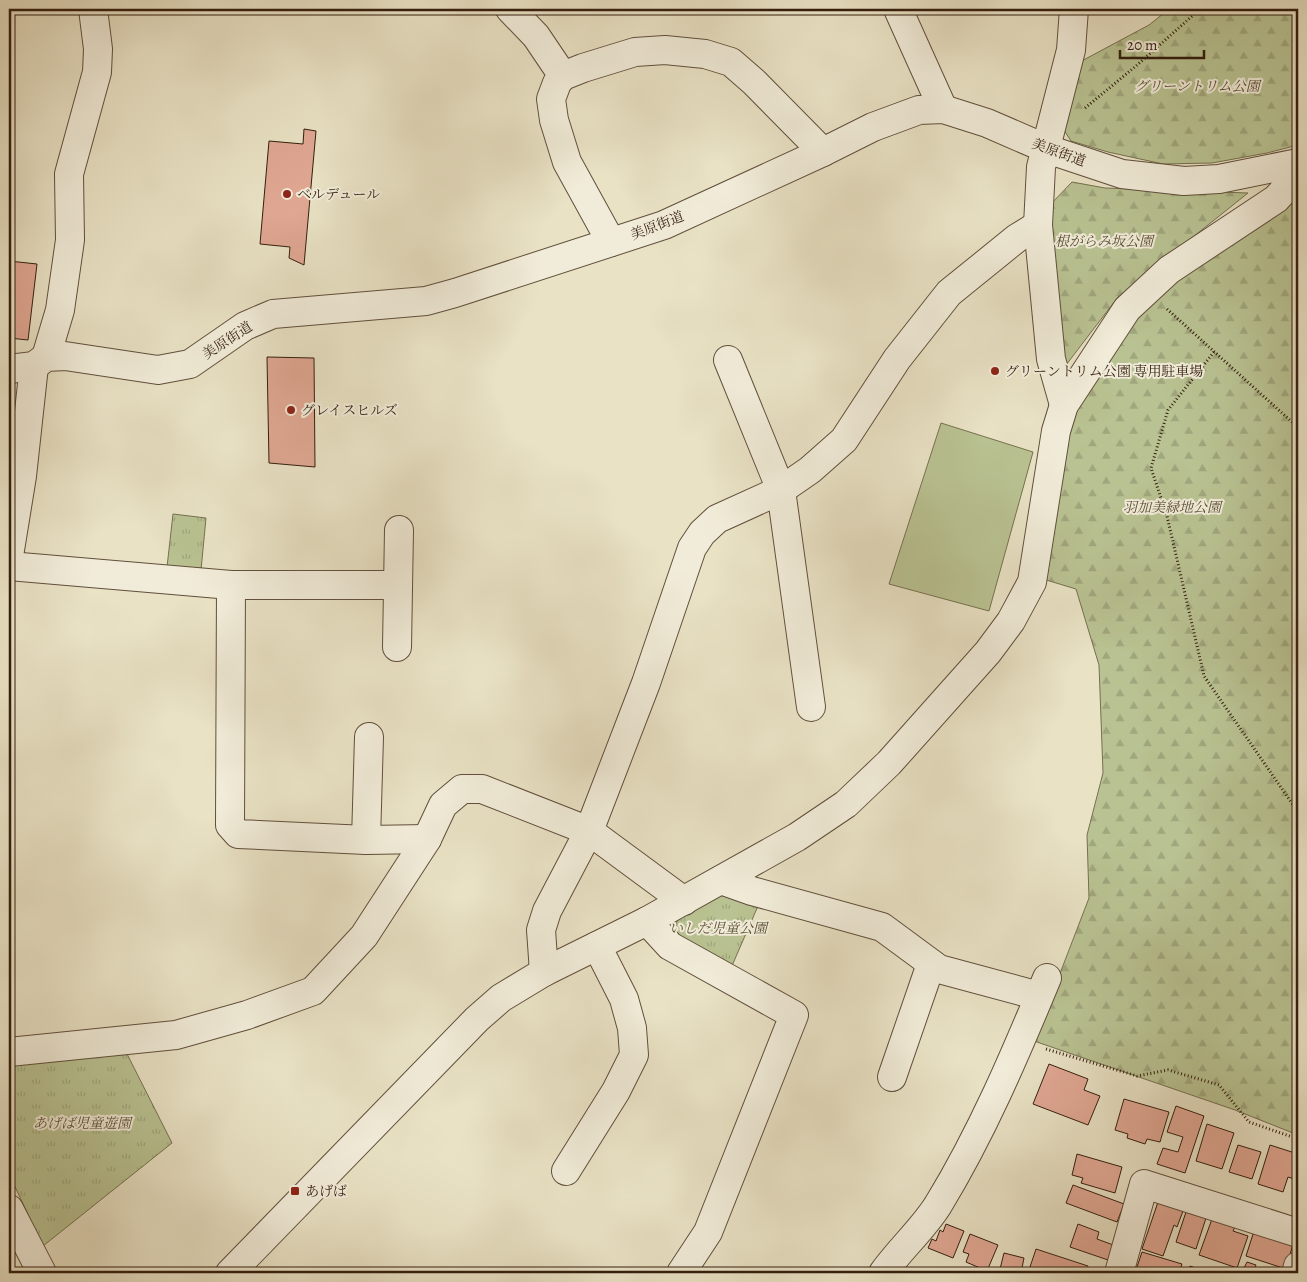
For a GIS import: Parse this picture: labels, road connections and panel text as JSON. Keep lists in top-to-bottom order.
{
  "streets": {
    "street": ["美原街道"]
  },
  "parks": [
    "グリーントリム公園",
    "根がらみ坂公園",
    "羽加美緑地公園",
    "いしだ児童公園",
    "あげば児童遊園"
  ],
  "places": {
    "other": ["ベルデュール", "グリーントリム公園 専用駐車場", "グレイスヒルズ"],
    "transit": ["あげば"]
  },
  "scale_bar": "20 m"
}
